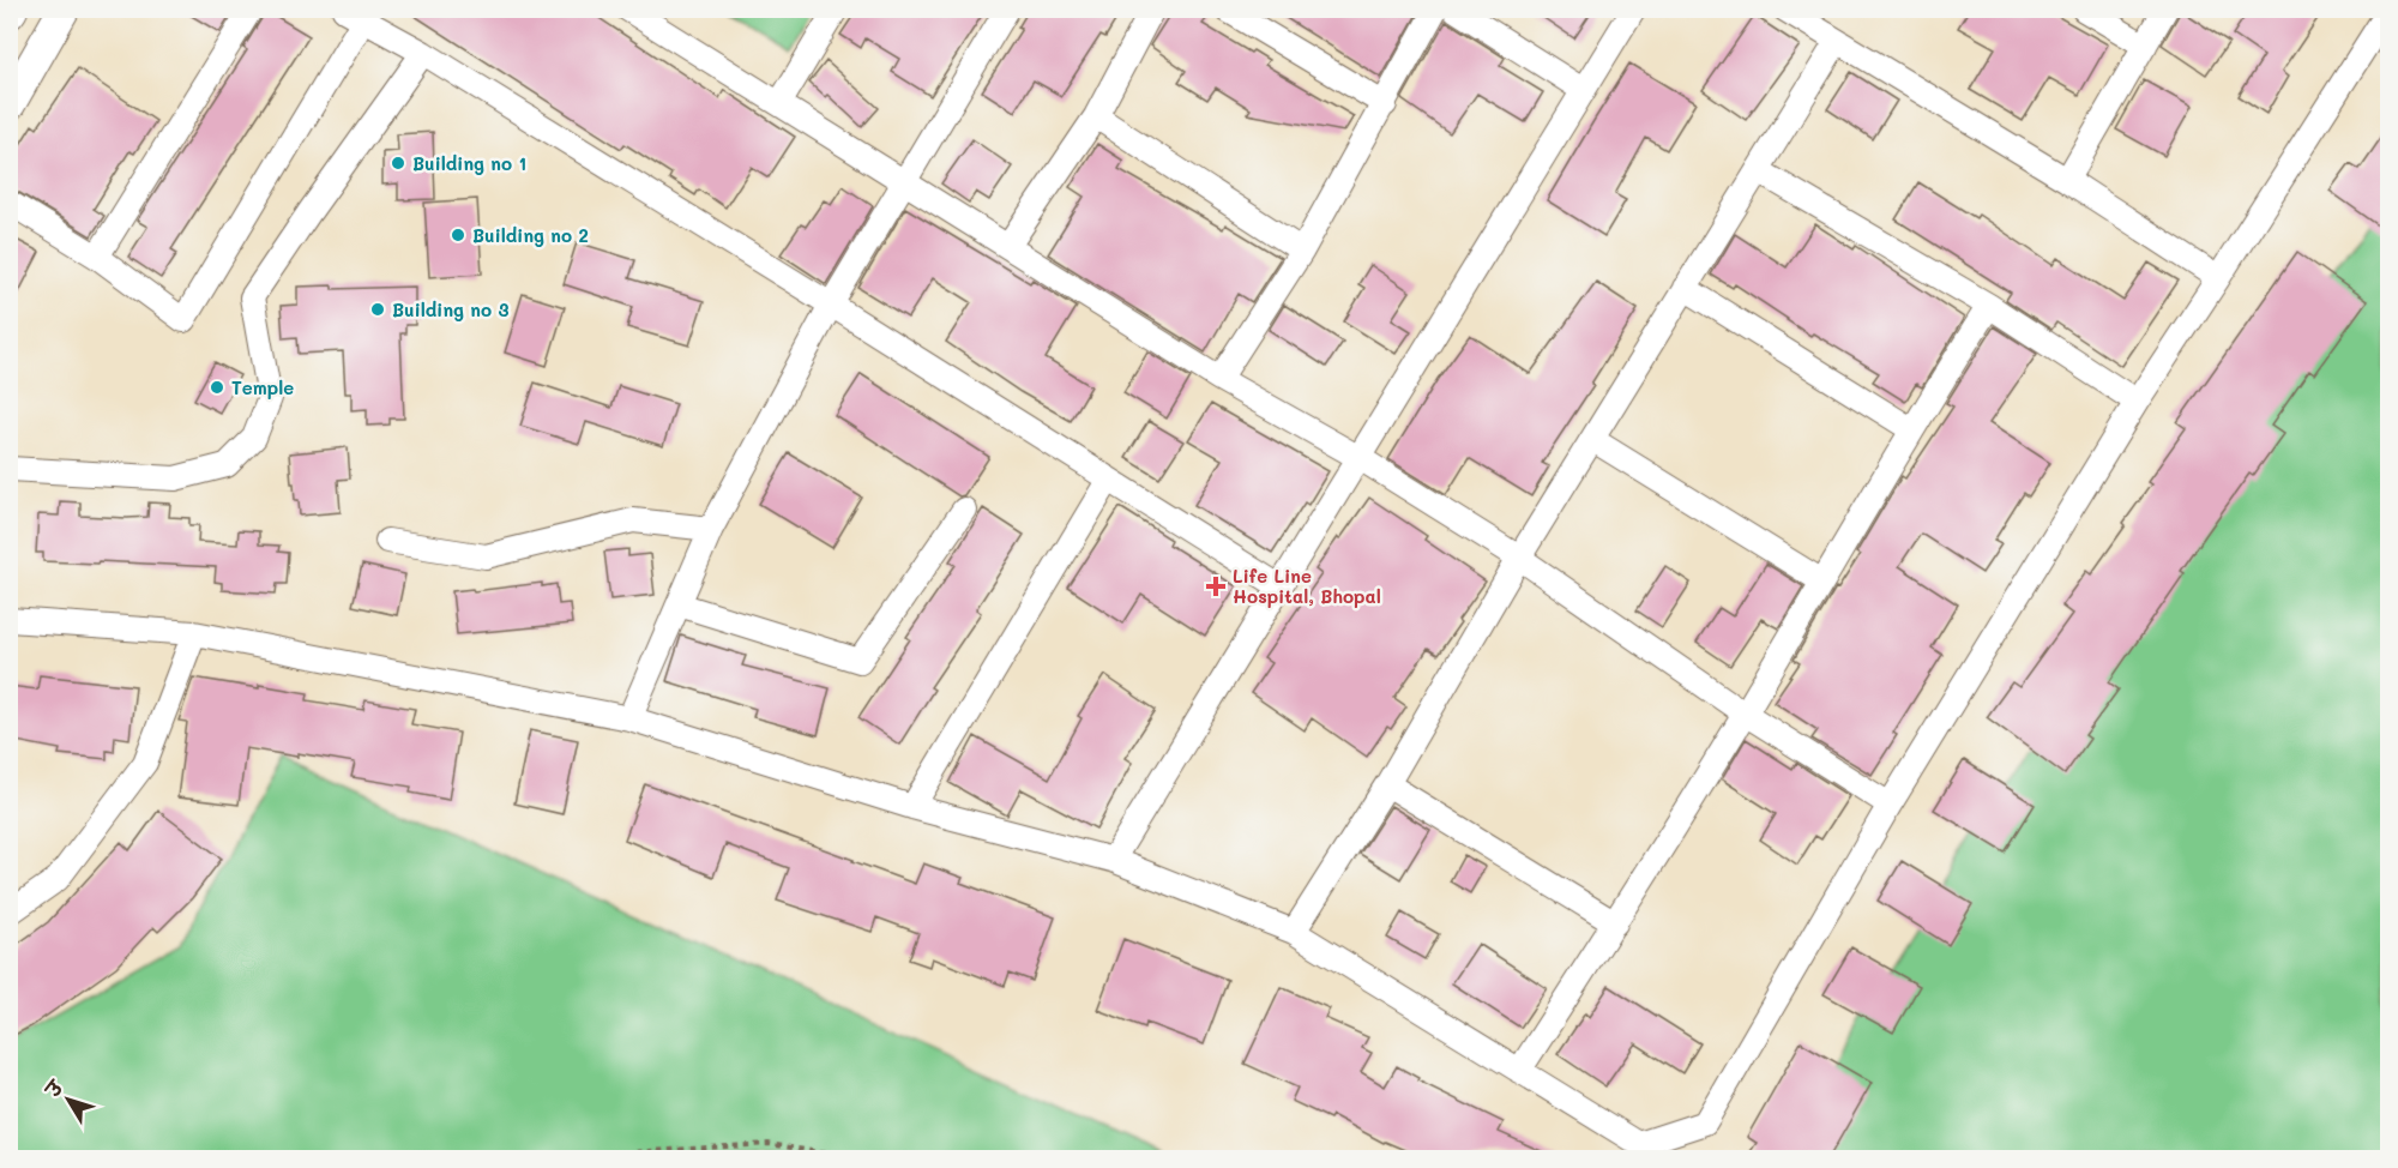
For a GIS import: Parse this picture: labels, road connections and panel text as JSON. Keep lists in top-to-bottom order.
{
  "places": {
    "other": [
      "Building no 1",
      "Building no 2",
      "Building no 3",
      "Temple"
    ],
    "health": ["Life Line Hospital, Bhopal"]
  },
  "north": "top left"
}
